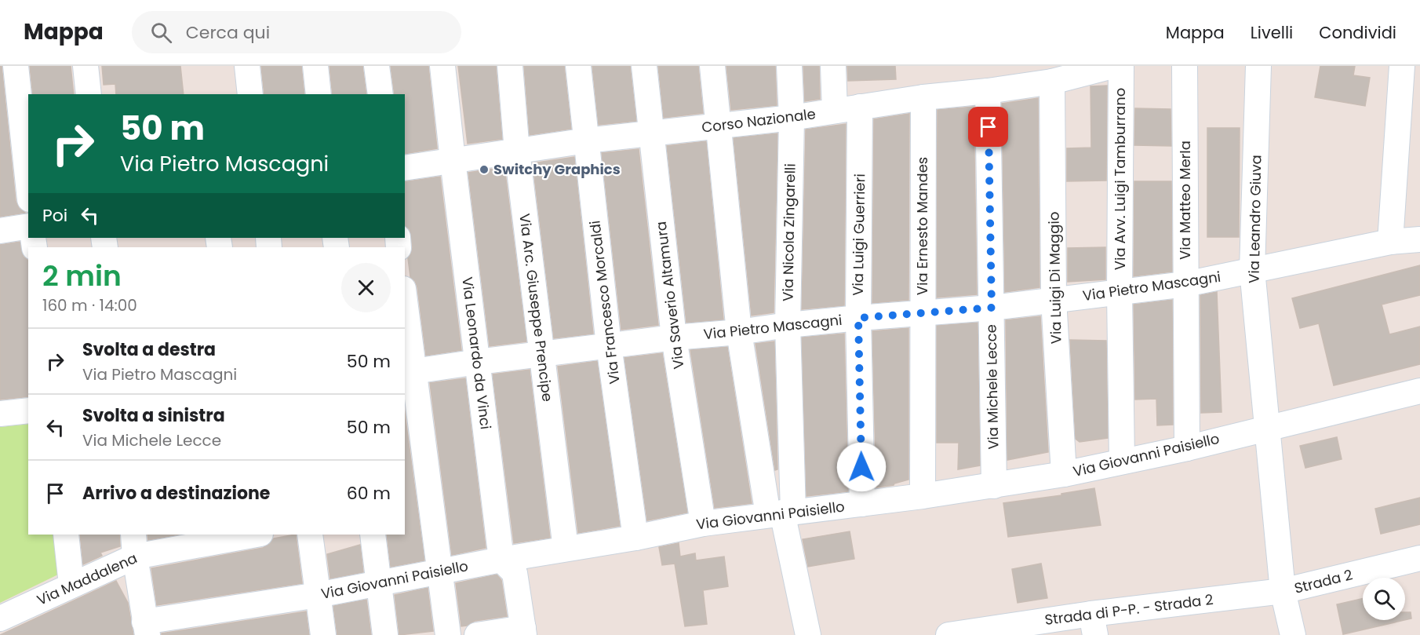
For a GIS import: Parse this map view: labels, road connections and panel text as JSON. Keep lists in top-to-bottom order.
{
  "streets": {
    "street": [
      "Corso Nazionale",
      "Via Avv. Luigi Tamburrano",
      "Via Matteo Merla",
      "Via Leandro Giuva",
      "Via Ernesto Mandes",
      "Via Nicola Zingarelli",
      "Via Luigi Guerrieri",
      "Via Luigi Di Maggio",
      "Via Pietro Mascagni",
      "Via Saverio Altamura",
      "Via Francesco Morcaldi",
      "Via Arc. Giuseppe Prencipe",
      "Via Leonardo da Vinci",
      "Via Michele Lecce",
      "Via Giovanni Paisiello",
      "Via Maddalena",
      "Strada 2",
      "Strada di P-P. - Strada 2"
    ]
  },
  "crossings": [
    ["Corso Nazionale", "Via Ernesto Mandes"],
    ["Corso Nazionale", "Via Nicola Zingarelli"],
    ["Corso Nazionale", "Via Luigi Guerrieri"],
    ["Corso Nazionale", "Via Luigi Di Maggio"],
    ["Corso Nazionale", "Via Saverio Altamura"],
    ["Corso Nazionale", "Via Francesco Morcaldi"],
    ["Corso Nazionale", "Via Arc. Giuseppe Prencipe"],
    ["Corso Nazionale", "Via Leonardo da Vinci"],
    ["Corso Nazionale", "Via Michele Lecce"],
    ["Via Avv. Luigi Tamburrano", "Via Pietro Mascagni"],
    ["Via Avv. Luigi Tamburrano", "Via Giovanni Paisiello"],
    ["Via Matteo Merla", "Via Pietro Mascagni"],
    ["Via Matteo Merla", "Via Giovanni Paisiello"],
    ["Via Leandro Giuva", "Via Pietro Mascagni"],
    ["Via Leandro Giuva", "Via Giovanni Paisiello"],
    ["Via Leandro Giuva", "Strada 2"],
    ["Via Leandro Giuva", "Strada di P-P. - Strada 2"],
    ["Via Ernesto Mandes", "Via Pietro Mascagni"],
    ["Via Ernesto Mandes", "Via Giovanni Paisiello"],
    ["Via Nicola Zingarelli", "Via Pietro Mascagni"],
    ["Via Nicola Zingarelli", "Via Giovanni Paisiello"],
    ["Via Luigi Guerrieri", "Via Pietro Mascagni"],
    ["Via Luigi Guerrieri", "Via Giovanni Paisiello"],
    ["Via Luigi Di Maggio", "Via Pietro Mascagni"],
    ["Via Luigi Di Maggio", "Via Giovanni Paisiello"],
    ["Via Pietro Mascagni", "Via Saverio Altamura"],
    ["Via Pietro Mascagni", "Via Francesco Morcaldi"],
    ["Via Pietro Mascagni", "Via Arc. Giuseppe Prencipe"],
    ["Via Pietro Mascagni", "Via Leonardo da Vinci"],
    ["Via Pietro Mascagni", "Via Michele Lecce"],
    ["Via Saverio Altamura", "Via Giovanni Paisiello"],
    ["Via Francesco Morcaldi", "Via Giovanni Paisiello"],
    ["Via Arc. Giuseppe Prencipe", "Via Giovanni Paisiello"],
    ["Via Leonardo da Vinci", "Via Giovanni Paisiello"],
    ["Via Michele Lecce", "Via Giovanni Paisiello"],
    ["Strada 2", "Strada di P-P. - Strada 2"]
  ],
  "places": ["Switchy Graphics"],
  "page": {
    "header": "Mappa",
    "search": "Cerca qui",
    "nav": ["Mappa", "Livelli", "Condividi"],
    "turn": ["50 m", "Via Pietro Mascagni"],
    "then": "Poi",
    "heading": ["2 min", "160 m · 14:00"],
    "list": [
      {
        "name": "Svolta a destra",
        "note": "Via Pietro Mascagni",
        "value": "50 m"
      },
      {
        "name": "Svolta a sinistra",
        "note": "Via Michele Lecce",
        "value": "50 m"
      },
      {
        "name": "Arrivo a destinazione",
        "value": "60 m"
      }
    ]
  }
}
